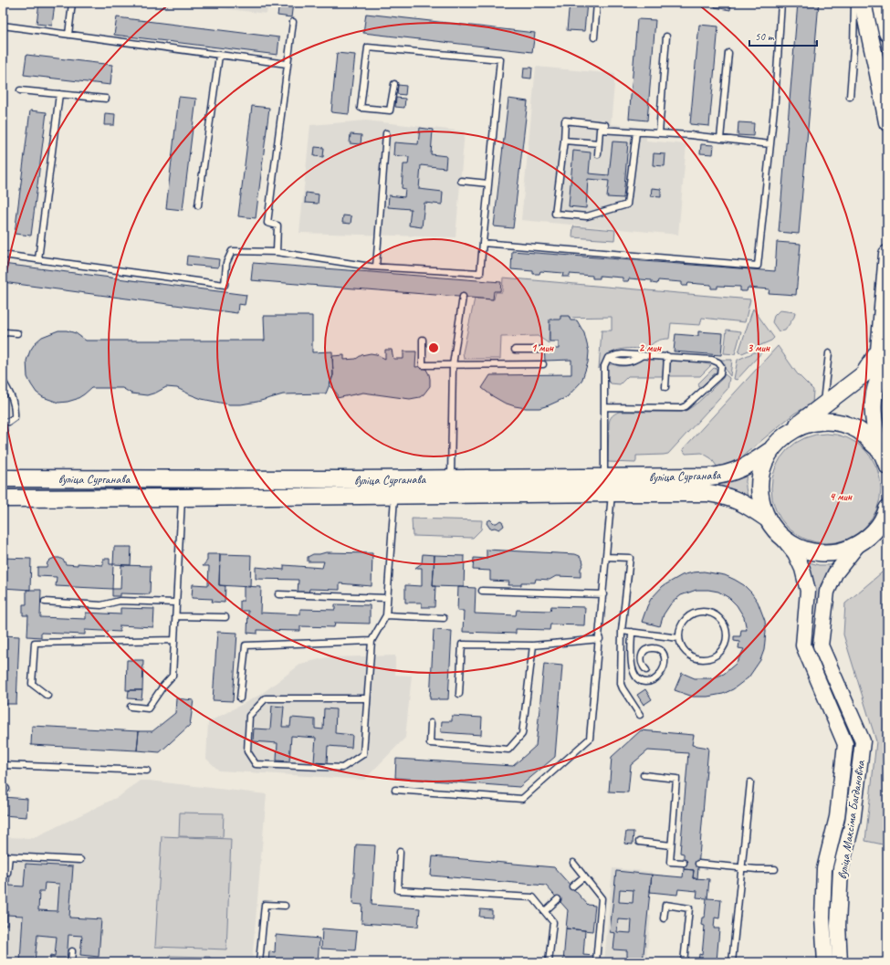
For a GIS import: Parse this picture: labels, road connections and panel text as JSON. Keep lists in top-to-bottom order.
{
  "streets": {
    "main road": ["вуліца Сурганава", "вуліца Максіма Багдановіча"]
  },
  "scale_bar": "50 m",
  "rings": [
    "1 мин",
    "2 мин",
    "3 мин",
    "4 мин"
  ]
}
